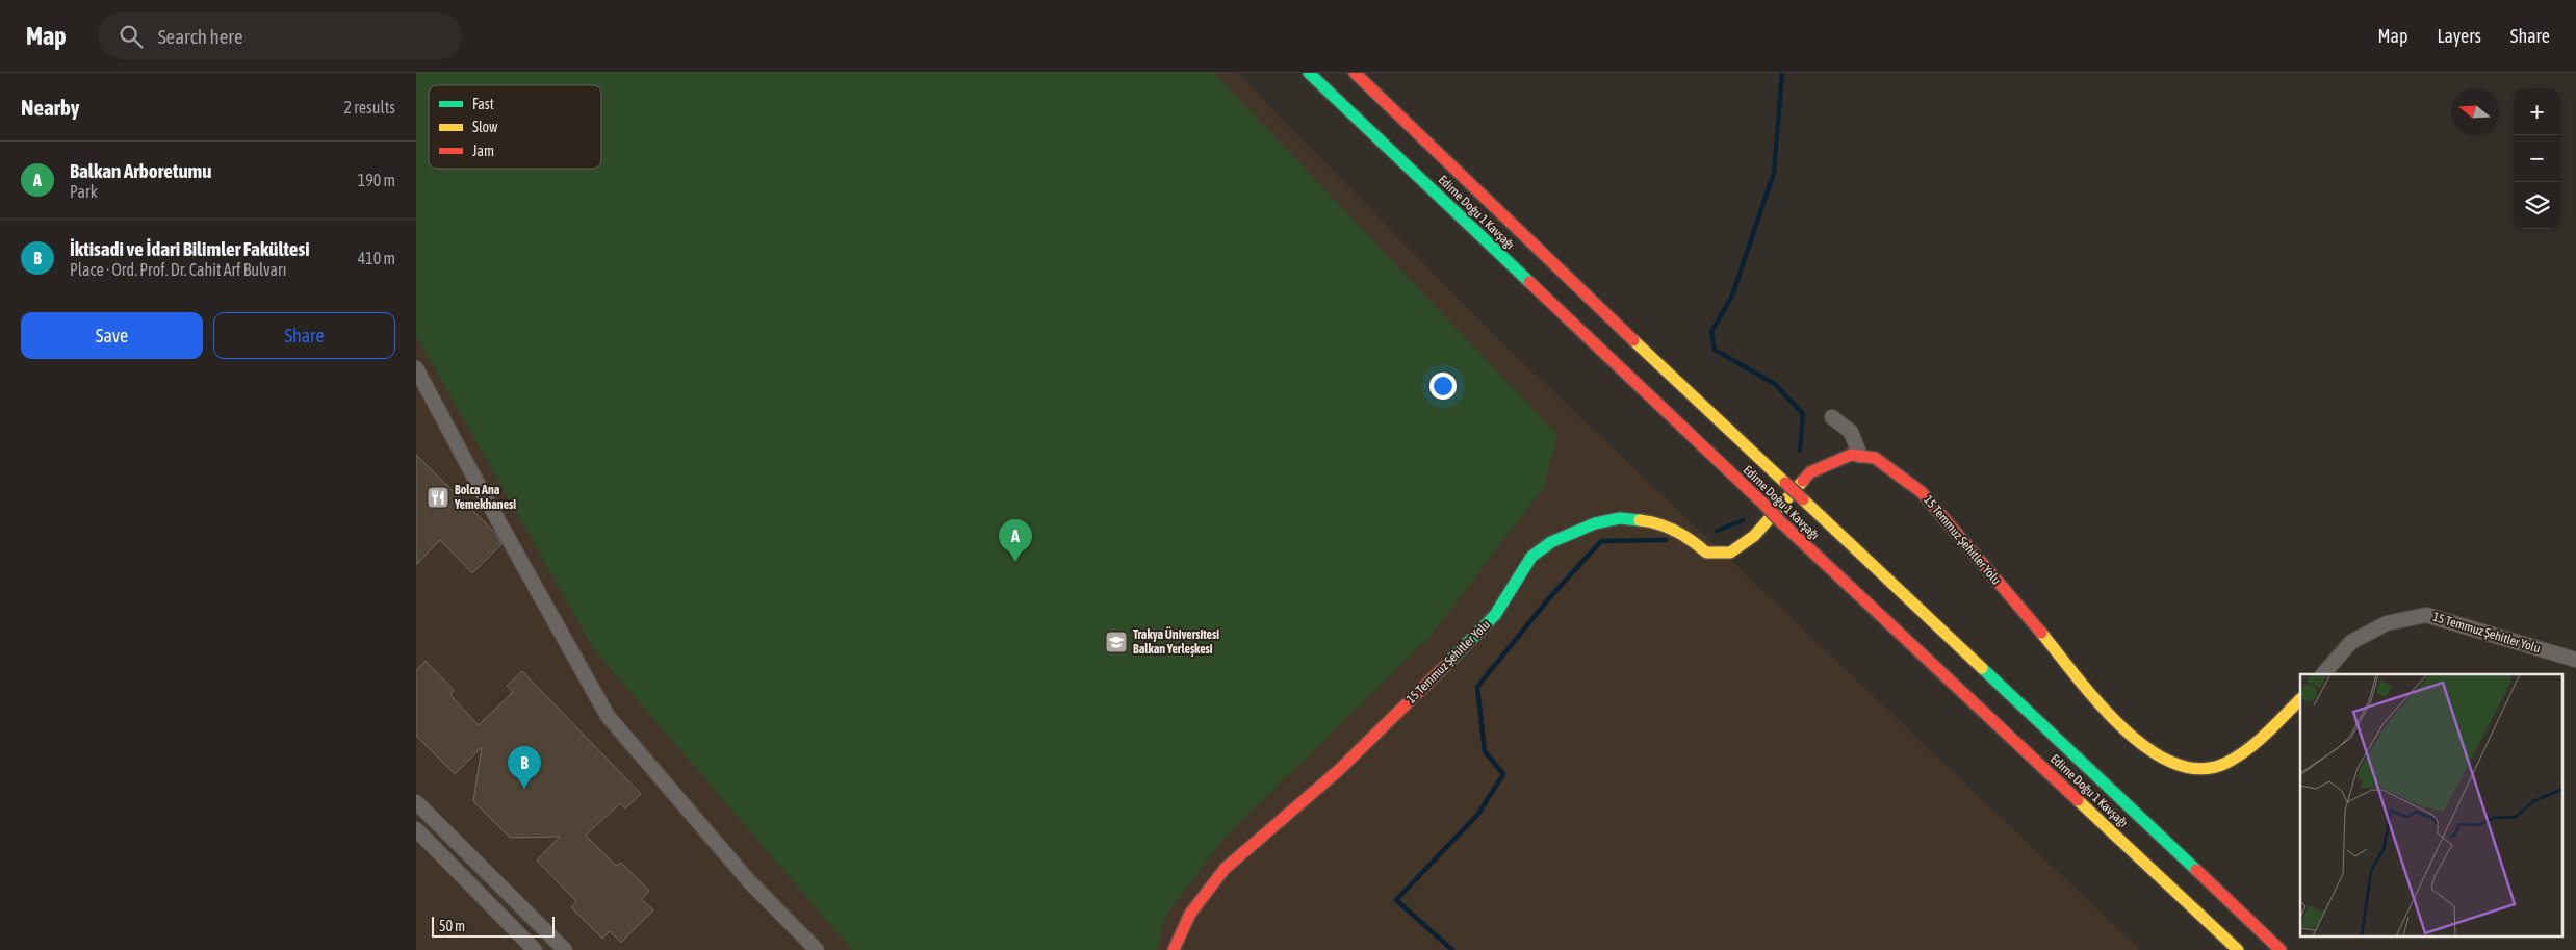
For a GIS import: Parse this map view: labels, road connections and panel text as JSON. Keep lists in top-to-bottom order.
{
  "streets": {
    "main road": ["Edirne Doğu 1 Kavşağı", "15 Temmuz Şehitler Yolu"]
  },
  "places": {
    "restaurant": ["Bolca Ana Yemekhanesi"],
    "school or university": ["Trakya Üniversitesi Balkan Yerleşkesi"]
  },
  "legend": ["Fast", "Slow", "Jam"],
  "scale_bar": "50 m",
  "north": "left",
  "page": {
    "header": "Map",
    "search": "Search here",
    "nav": ["Map", "Layers", "Share"],
    "heading": ["Nearby", "2 results"],
    "map_buttons": ["+", "−"],
    "list": [
      {
        "mark": "A",
        "name": "Balkan Arboretumu",
        "note": "Park",
        "value": "190 m"
      },
      {
        "mark": "B",
        "name": "İktisadi ve İdari Bilimler Fakültesi",
        "note": "Place · Ord. Prof. Dr. Cahit Arf Bulvarı",
        "value": "410 m"
      }
    ],
    "buttons": ["Save", "Share"],
    "pins": ["A", "B"],
    "scale": "50 m"
  }
}
